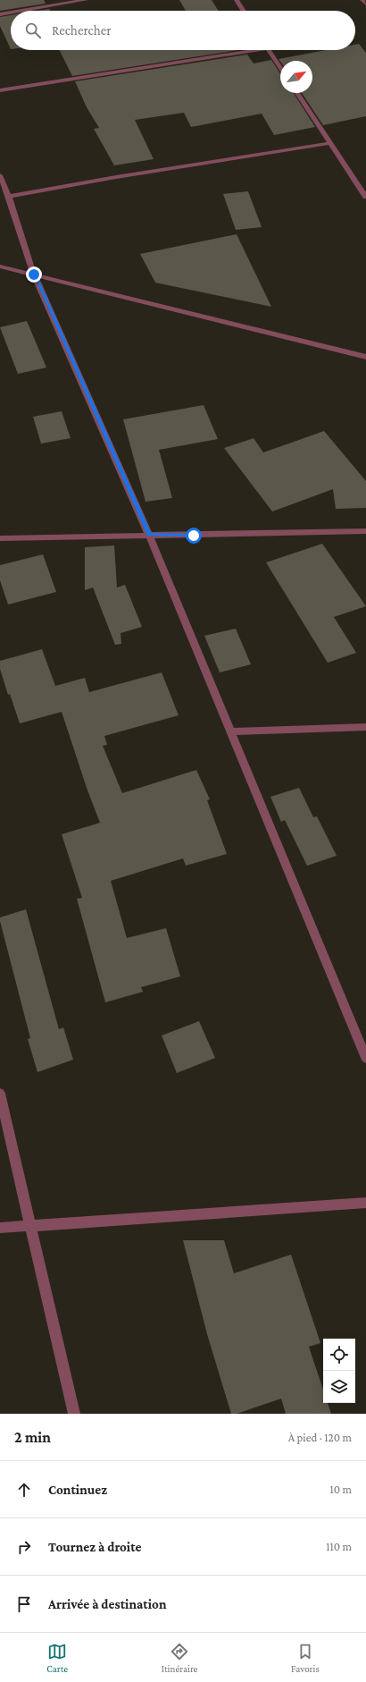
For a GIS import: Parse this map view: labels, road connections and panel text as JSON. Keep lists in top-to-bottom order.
{
  "north": "top right",
  "page": {
    "search": "Rechercher",
    "heading": ["2 min", "À pied · 120 m"],
    "list": [
      ["Continuez", "10 m"],
      ["Tournez à droite", "110 m"],
      "Arrivée à destination"
    ],
    "nav": ["Carte", "Itinéraire", "Favoris"]
  }
}
